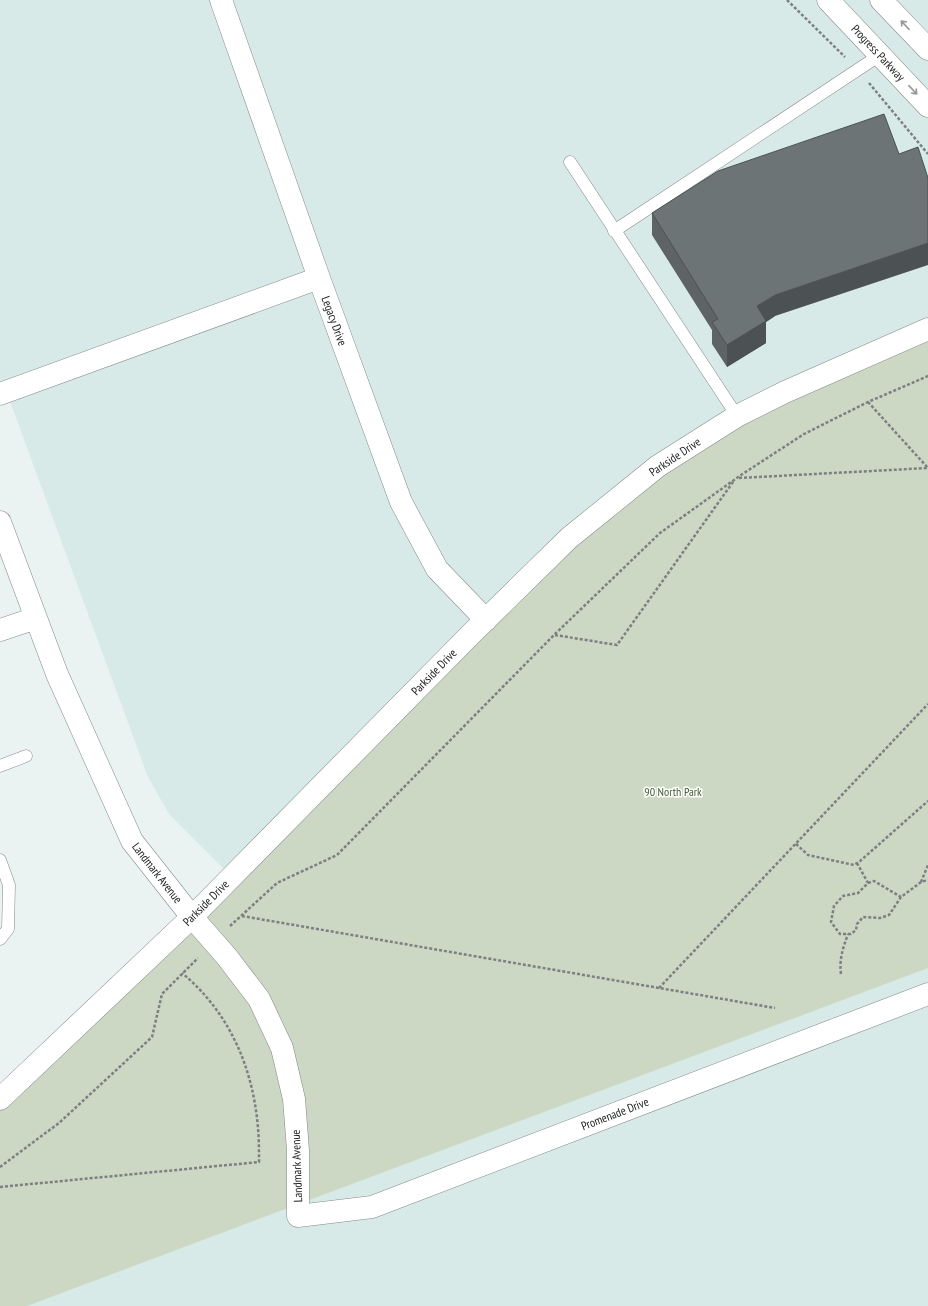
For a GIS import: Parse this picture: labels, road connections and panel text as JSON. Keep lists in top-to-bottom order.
{
  "streets": {
    "street": [
      "Progress Parkway",
      "Legacy Drive",
      "Parkside Drive",
      "Landmark Avenue",
      "Promenade Drive"
    ]
  },
  "crossings": [
    ["Legacy Drive", "Parkside Drive"],
    ["Parkside Drive", "Landmark Avenue"],
    ["Landmark Avenue", "Promenade Drive"]
  ],
  "parks": ["90 North Park"]
}
